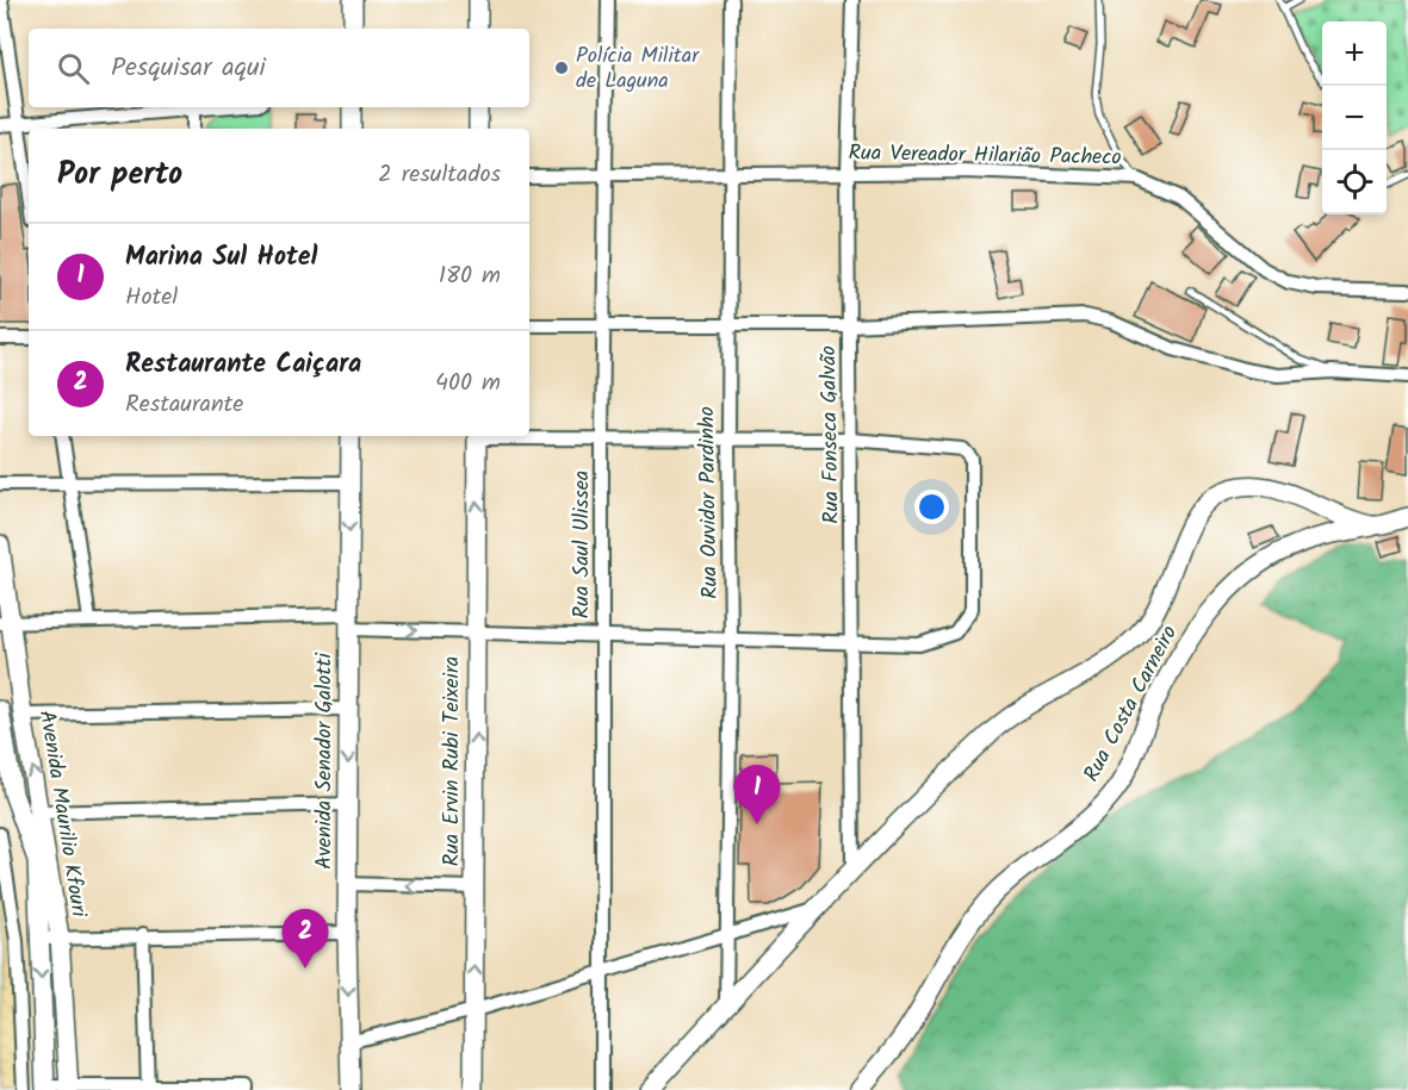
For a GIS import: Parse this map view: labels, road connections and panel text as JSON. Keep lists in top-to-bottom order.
{
  "streets": {
    "street": [
      "Rua Vereador Hilarião Pacheco",
      "Rua Fonseca Galvão",
      "Rua Ouvidor Pardinho",
      "Rua Saul Ulissea",
      "Rua Costa Carneiro",
      "Avenida Senador Galotti",
      "Rua Ervin Rubi Teixeira",
      "Avenida Maurilio Kfouri"
    ]
  },
  "crossings": [
    ["Rua Vereador Hilarião Pacheco", "Rua Fonseca Galvão"],
    ["Rua Vereador Hilarião Pacheco", "Rua Ouvidor Pardinho"],
    ["Rua Vereador Hilarião Pacheco", "Rua Saul Ulissea"]
  ],
  "one_way": ["Avenida Senador Galotti", "Rua Ervin Rubi Teixeira"],
  "places": ["Polícia Militar de Laguna"],
  "page": {
    "map_buttons": ["+", "−"],
    "search": "Pesquisar aqui",
    "heading": ["Por perto", "2 resultados"],
    "list": [
      {
        "mark": "1",
        "name": "Marina Sul Hotel",
        "note": "Hotel",
        "value": "180 m"
      },
      {
        "mark": "2",
        "name": "Restaurante Caiçara",
        "note": "Restaurante",
        "value": "400 m"
      }
    ],
    "pins": ["1", "2"]
  }
}
